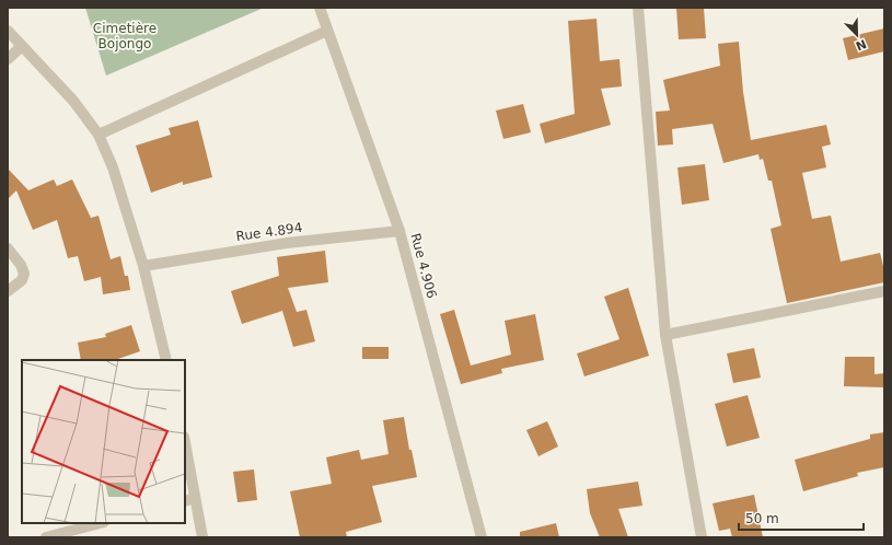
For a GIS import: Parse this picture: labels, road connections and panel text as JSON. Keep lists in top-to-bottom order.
{
  "streets": {
    "street": ["Rue 4.894", "Rue 4.906"]
  },
  "crossings": [
    ["Rue 4.894", "Rue 4.906"]
  ],
  "parks": ["Cimetière Bojongo"],
  "scale_bar": "50 m",
  "north": "bottom right"
}
